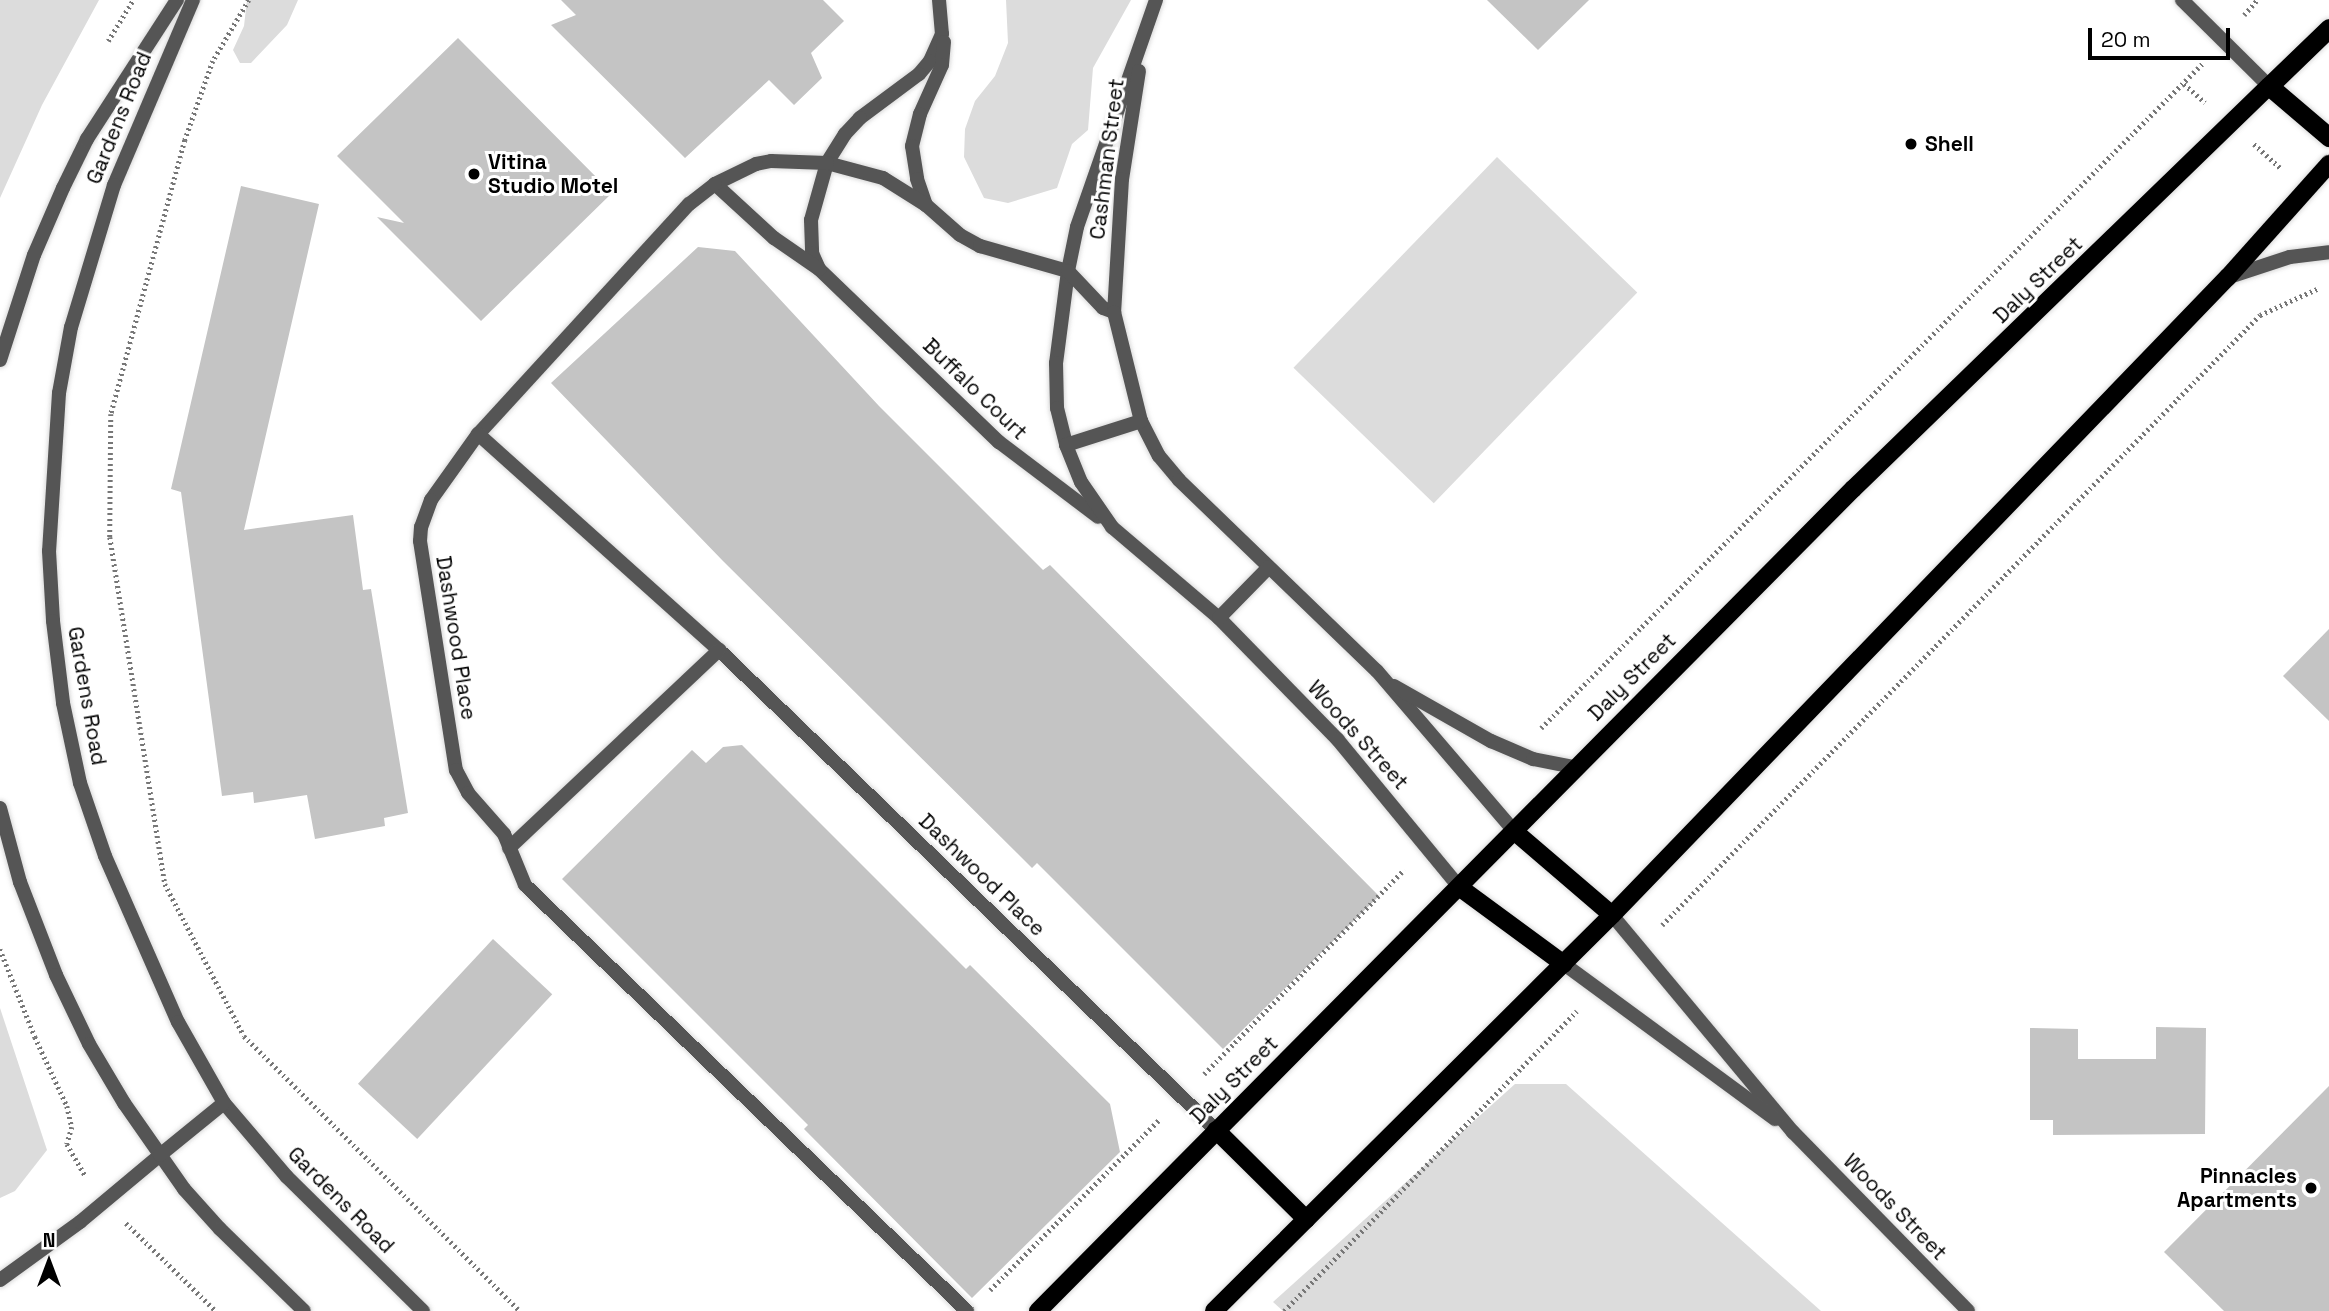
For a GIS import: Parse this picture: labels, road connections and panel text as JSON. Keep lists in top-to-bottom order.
{
  "streets": {
    "main road": ["Daly Street"],
    "street": [
      "Gardens Road",
      "Cashman Street",
      "Buffalo Court",
      "Dashwood Place",
      "Woods Street"
    ]
  },
  "crossings": [
    ["Cashman Street", "Woods Street"],
    ["Daly Street", "Dashwood Place"],
    ["Daly Street", "Woods Street"],
    ["Buffalo Court", "Dashwood Place"],
    ["Buffalo Court", "Woods Street"]
  ],
  "places": ["Shell", "Vitina Studio Motel", "Pinnacles Apartments"],
  "scale_bar": "20 m",
  "north": "top"
}
